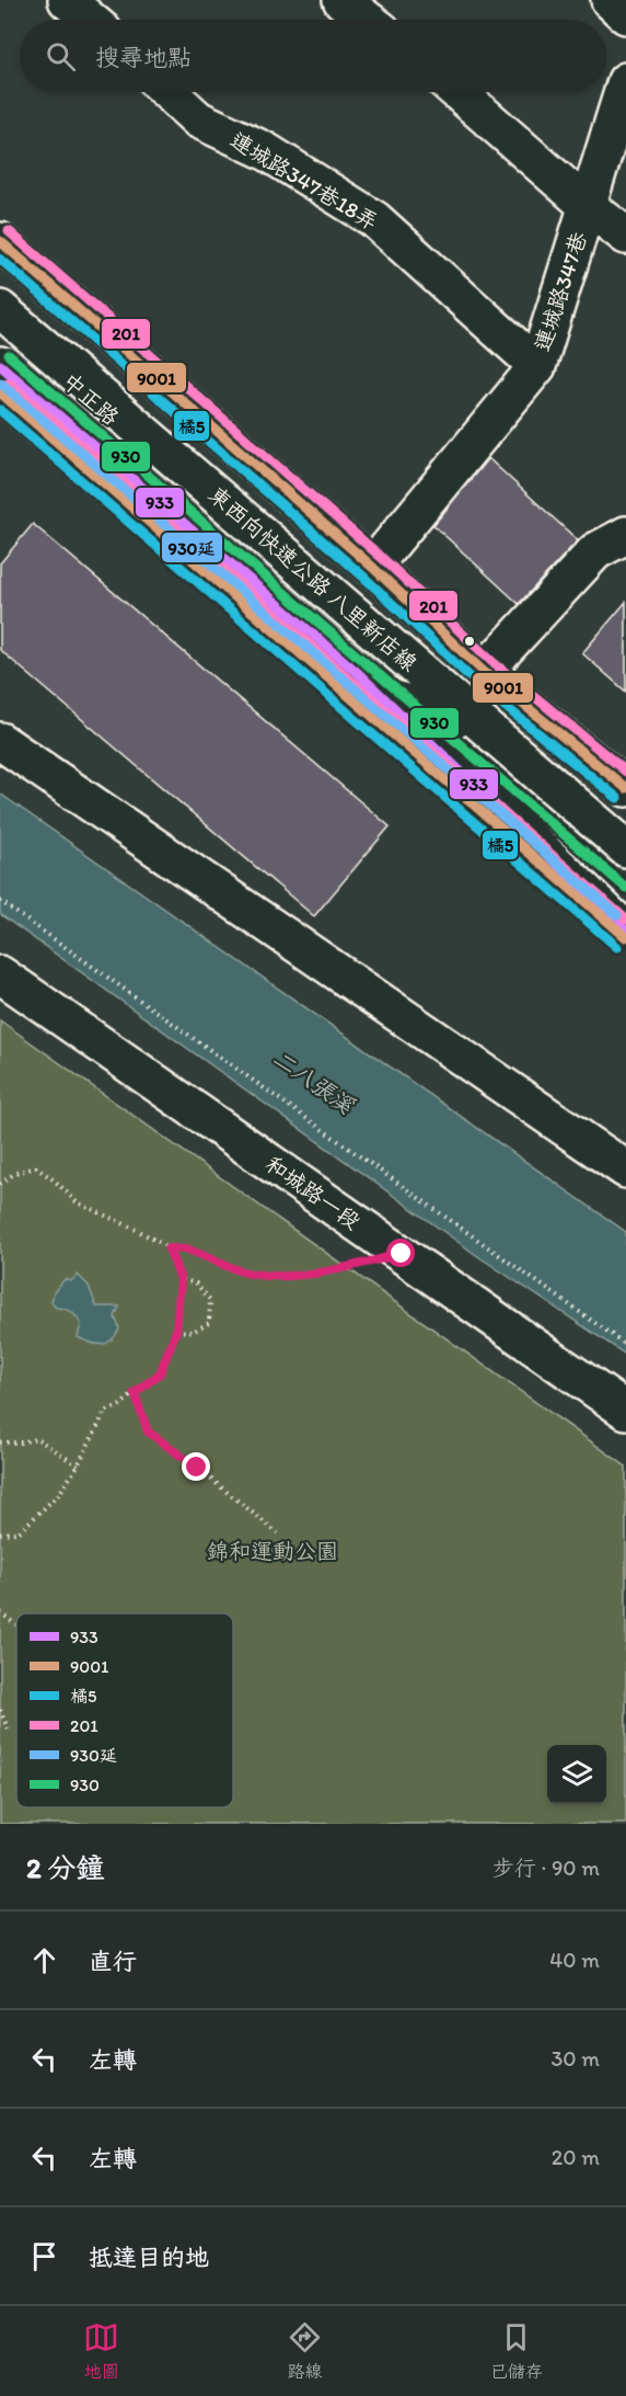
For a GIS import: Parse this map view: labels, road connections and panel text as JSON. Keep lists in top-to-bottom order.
{
  "streets": {
    "main road": [
      "連城路347巷18弄",
      "連城路347巷",
      "中正路",
      "東西向快速公路 八里新店線",
      "和城路一段"
    ]
  },
  "crossings": [
    ["連城路347巷18弄", "連城路347巷"]
  ],
  "water": ["二八張溪"],
  "parks": ["錦和運動公園"],
  "lines": [
    "transit line 201",
    "transit line 9001",
    "transit line 橘5",
    "transit line 930",
    "transit line 933",
    "transit line 930延"
  ],
  "legend": [
    "933",
    "9001",
    "橘5",
    "201",
    "930延",
    "930"
  ],
  "page": {
    "search": "搜尋地點",
    "heading": ["2 分鐘", "步行 · 90 m"],
    "list": [
      ["直行", "40 m"],
      ["左轉", "30 m"],
      ["左轉", "20 m"],
      "抵達目的地"
    ],
    "nav": ["地圖", "路線", "已儲存"]
  }
}
